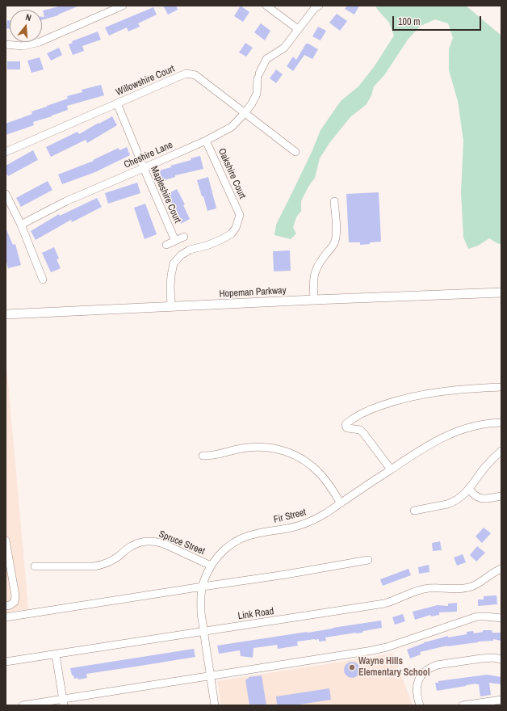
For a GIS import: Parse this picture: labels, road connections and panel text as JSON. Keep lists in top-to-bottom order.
{
  "streets": {
    "main road": ["Hopeman Parkway"],
    "street": [
      "Willowshire Court",
      "Cheshire Lane",
      "Oakshire Court",
      "Mapleshire Court",
      "Fir Street",
      "Spruce Street",
      "Link Road"
    ]
  },
  "crossings": [
    ["Willowshire Court", "Cheshire Lane"],
    ["Willowshire Court", "Mapleshire Court"],
    ["Cheshire Lane", "Oakshire Court"],
    ["Cheshire Lane", "Mapleshire Court"],
    ["Oakshire Court", "Hopeman Parkway"],
    ["Fir Street", "Spruce Street"],
    ["Fir Street", "Link Road"]
  ],
  "places": ["Wayne Hills Elementary School"],
  "scale_bar": "100 m",
  "north": "top"
}
